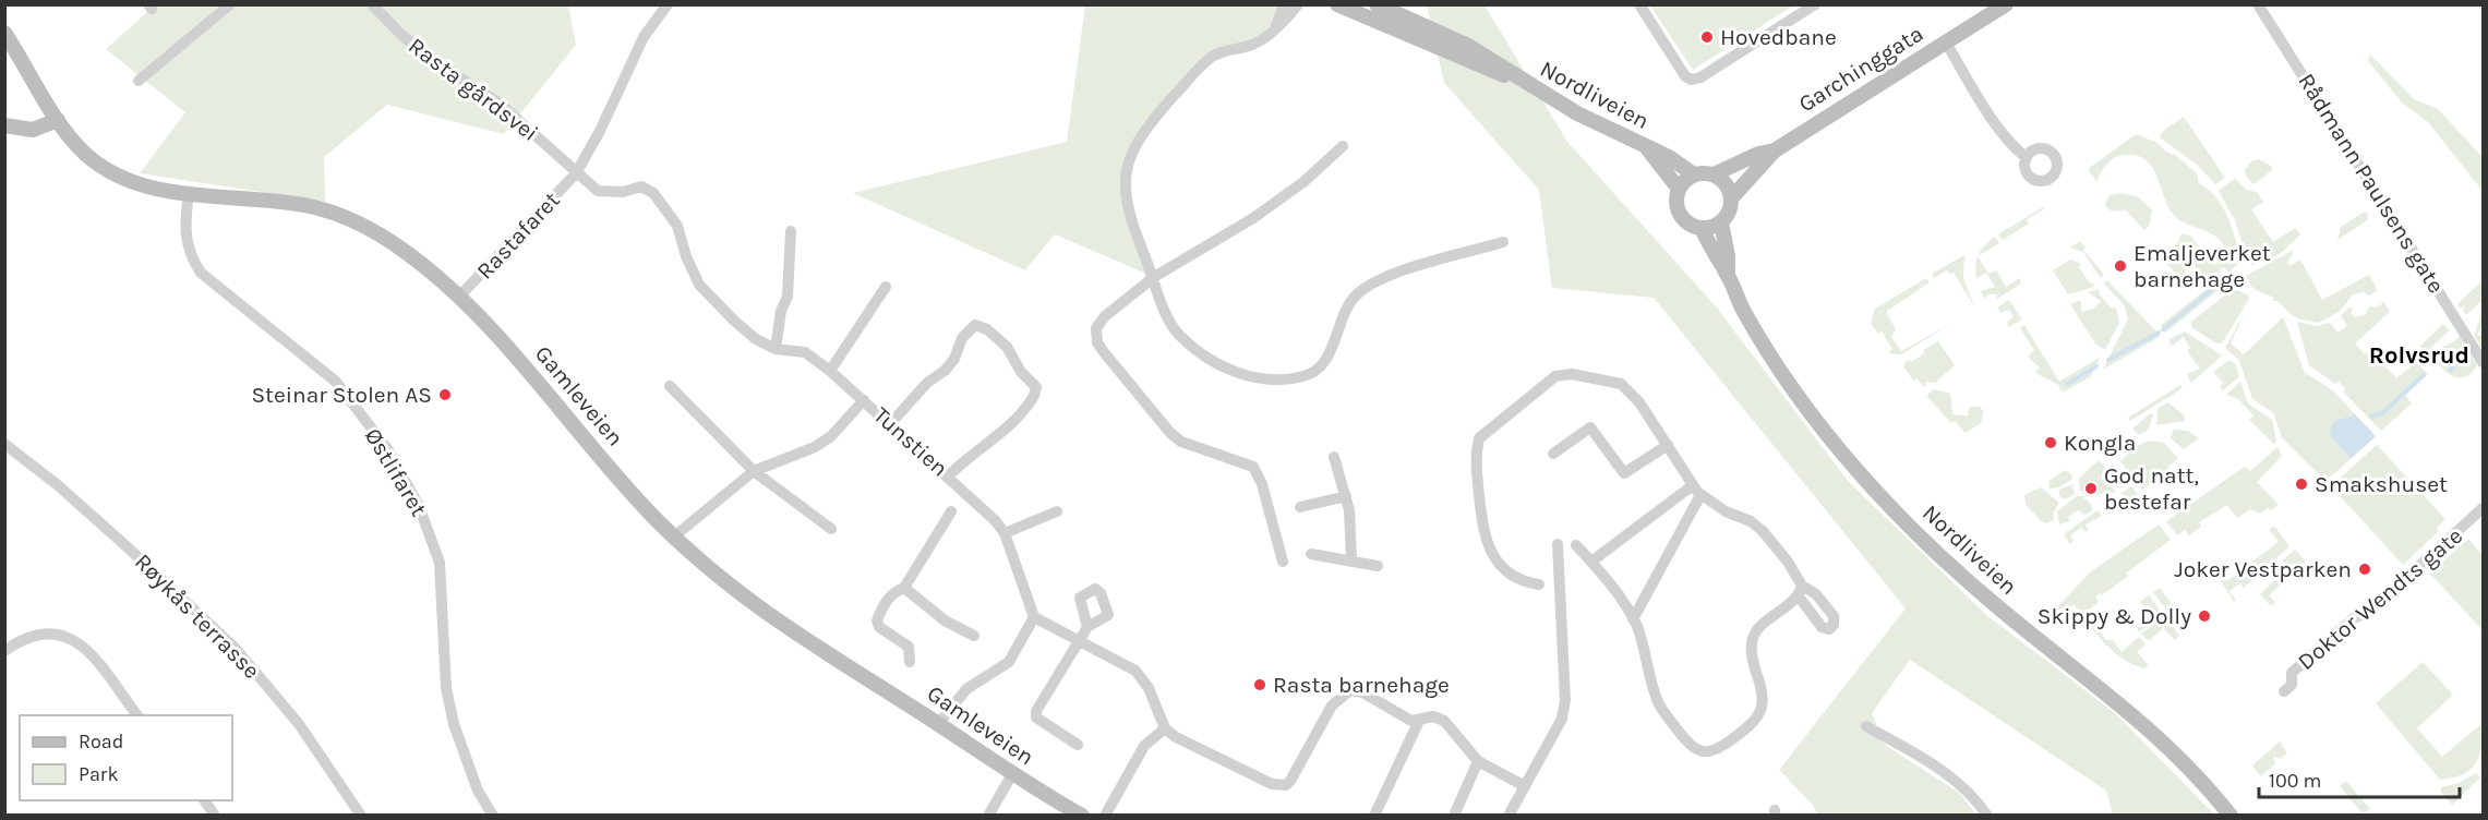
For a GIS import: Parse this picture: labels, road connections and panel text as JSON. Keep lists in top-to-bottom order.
{
  "streets": {
    "main road": ["Garchinggata", "Nordliveien", "Gamleveien"],
    "street": [
      "Rasta gårdsvei",
      "Rådmann Paulsens gate",
      "Rastafaret",
      "Tunstien",
      "Østlifaret",
      "Doktor Wendts gate",
      "Røykås terrasse"
    ]
  },
  "crossings": [
    ["Garchinggata", "Nordliveien"],
    ["Rasta gårdsvei", "Rastafaret"],
    ["Rasta gårdsvei", "Tunstien"],
    ["Rastafaret", "Gamleveien"],
    ["Gamleveien", "Østlifaret"]
  ],
  "districts": ["Rolvsrud"],
  "places": [
    "Hovedbane",
    "Emaljeverket barnehage",
    "Steinar Stolen AS",
    "Kongla",
    "Smakshuset",
    "God natt, bestefar",
    "Joker Vestparken",
    "Skippy & Dolly",
    "Rasta barnehage"
  ],
  "legend": ["Road", "Park"],
  "scale_bar": "100 m"
}
